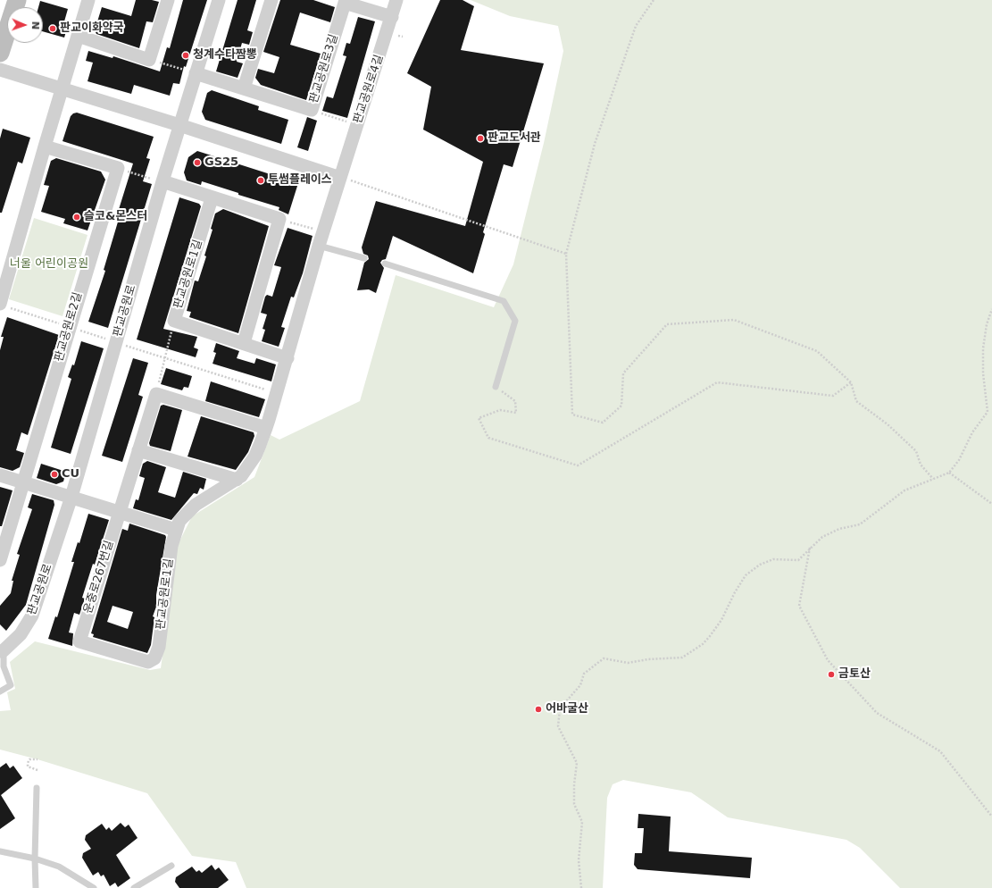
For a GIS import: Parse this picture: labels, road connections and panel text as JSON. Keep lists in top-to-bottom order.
{
  "streets": {
    "street": [
      "판교공원로3길",
      "판교공원로4길",
      "판교공원로1길",
      "판교공원로",
      "판교공원로2길",
      "운중로267번길"
    ]
  },
  "crossings": [
    ["판교공원로3길", "판교공원로"],
    ["판교공원로4길", "판교공원로1길"],
    ["판교공원로1길", "운중로267번길"]
  ],
  "parks": ["너울 어린이공원"],
  "places": [
    "판교이화약국",
    "청계수타짬뽕",
    "판교도서관",
    "GS25",
    "투썸플레이스",
    "슬코&몬스터",
    "CU",
    "금토산",
    "어바굴산"
  ],
  "north": "right"
}
